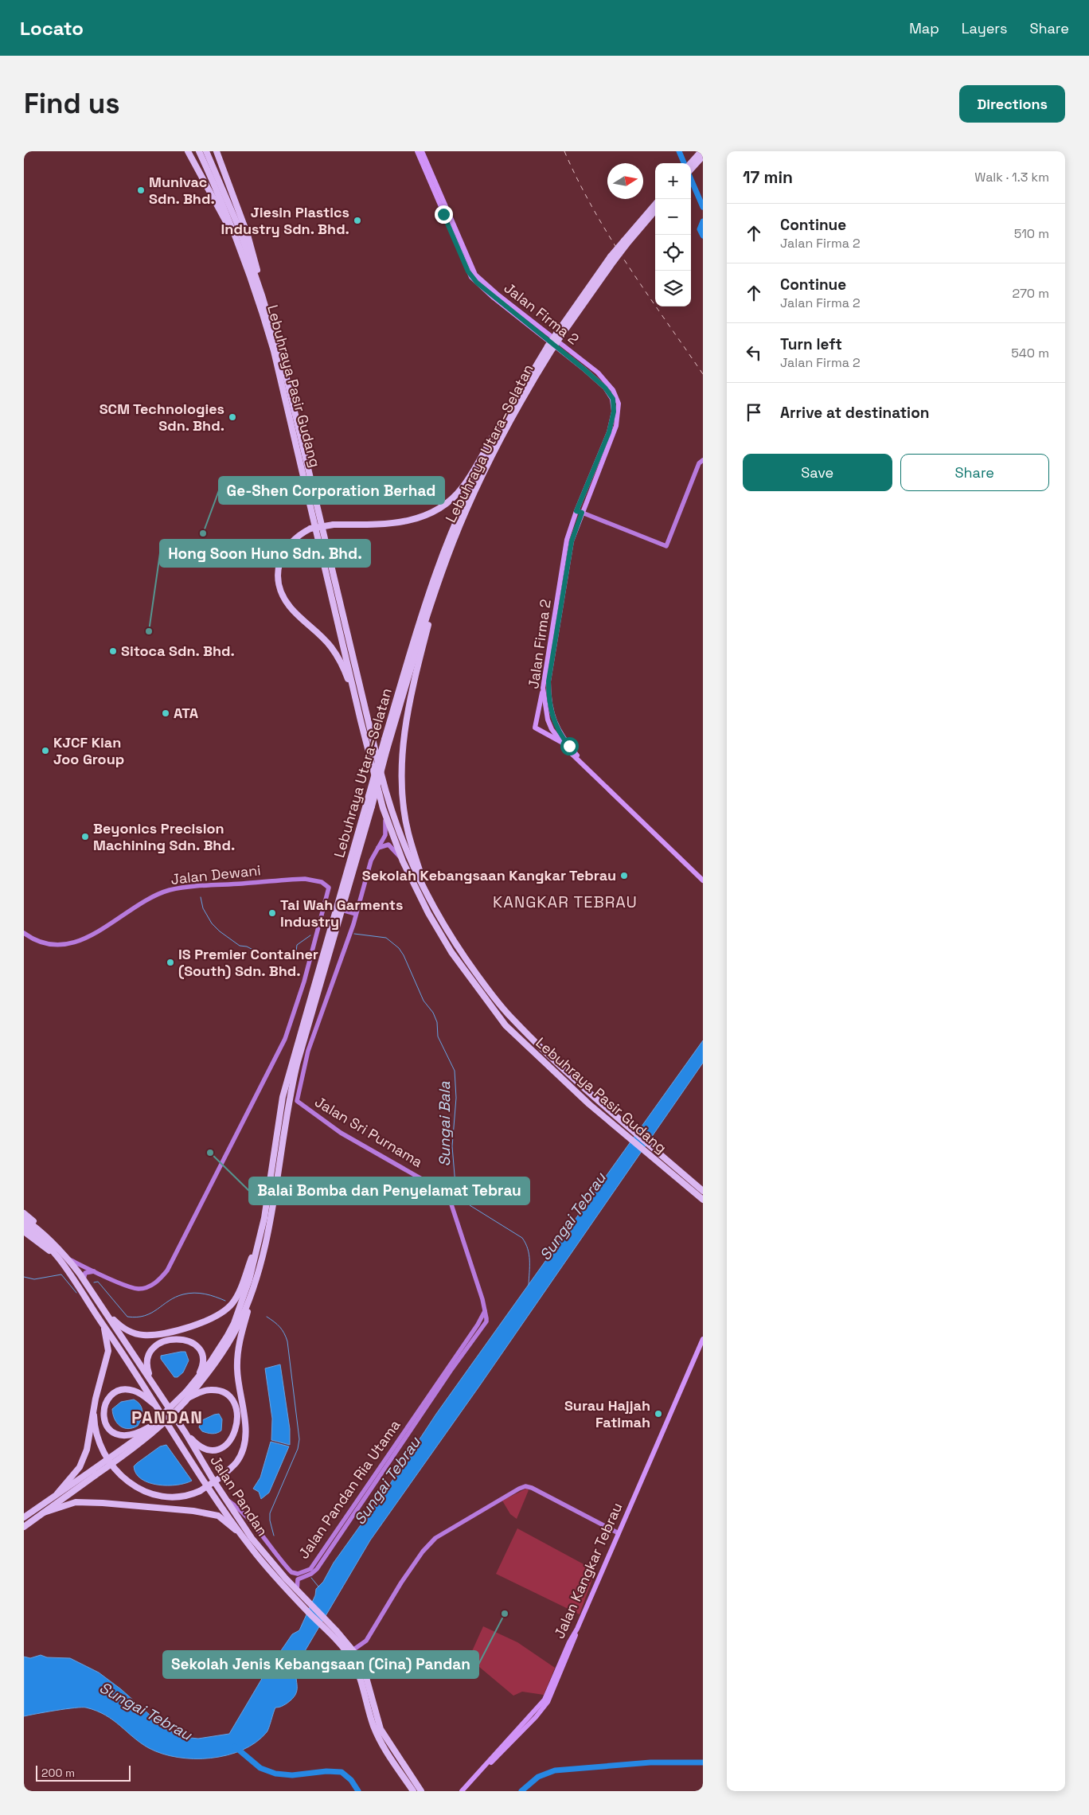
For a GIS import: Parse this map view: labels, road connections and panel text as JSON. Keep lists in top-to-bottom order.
{
  "streets": {
    "highway": ["Lebuhraya Pasir Gudang", "Lebuhraya Utara–Selatan", "Jalan Pandan"],
    "main road": ["Jalan Firma 2", "Jalan Kangkar Tebrau"],
    "street": ["Jalan Dewani", "Jalan Sri Purnama", "Jalan Pandan Ria Utama"]
  },
  "crossings": [
    ["Jalan Sri Purnama", "Jalan Pandan Ria Utama"],
    ["Jalan Pandan Ria Utama", "Jalan Pandan"]
  ],
  "districts": ["KANGKAR TEBRAU", "PANDAN"],
  "water": ["Sungai Bala", "Sungai Tebrau"],
  "places": [
    "Munivac Sdn. Bhd.",
    "Jiesin Plastics Industry Sdn. Bhd.",
    "SCM Technologies Sdn. Bhd.",
    "Ge-Shen Corporation Berhad",
    "Hong Soon Huno Sdn. Bhd.",
    "Sitoca Sdn. Bhd.",
    "ATA",
    "KJCF Kian Joo Group",
    "Beyonics Precision Machining Sdn. Bhd.",
    "Sekolah Kebangsaan Kangkar Tebrau",
    "Tai Wah Garments Industry",
    "IS Premier Container (South) Sdn. Bhd.",
    "Balai Bomba dan Penyelamat Tebrau",
    "Surau Hajjah Fatimah",
    "Sekolah Jenis Kebangsaan (Cina) Pandan"
  ],
  "scale_bar": "200 m",
  "north": "right",
  "page": {
    "header": "Locato",
    "nav": ["Map", "Layers", "Share"],
    "buttons": [
      "Directions",
      ["Save", "Share"]
    ],
    "title": "Find us",
    "heading": ["17 min", "Walk · 1.3 km"],
    "map_buttons": ["+", "−"],
    "list": [
      ["Continue", "Jalan Firma 2", "510 m"],
      ["Continue", "Jalan Firma 2", "270 m"],
      ["Turn left", "Jalan Firma 2", "540 m"],
      "Arrive at destination"
    ],
    "scale": "200 m"
  }
}
